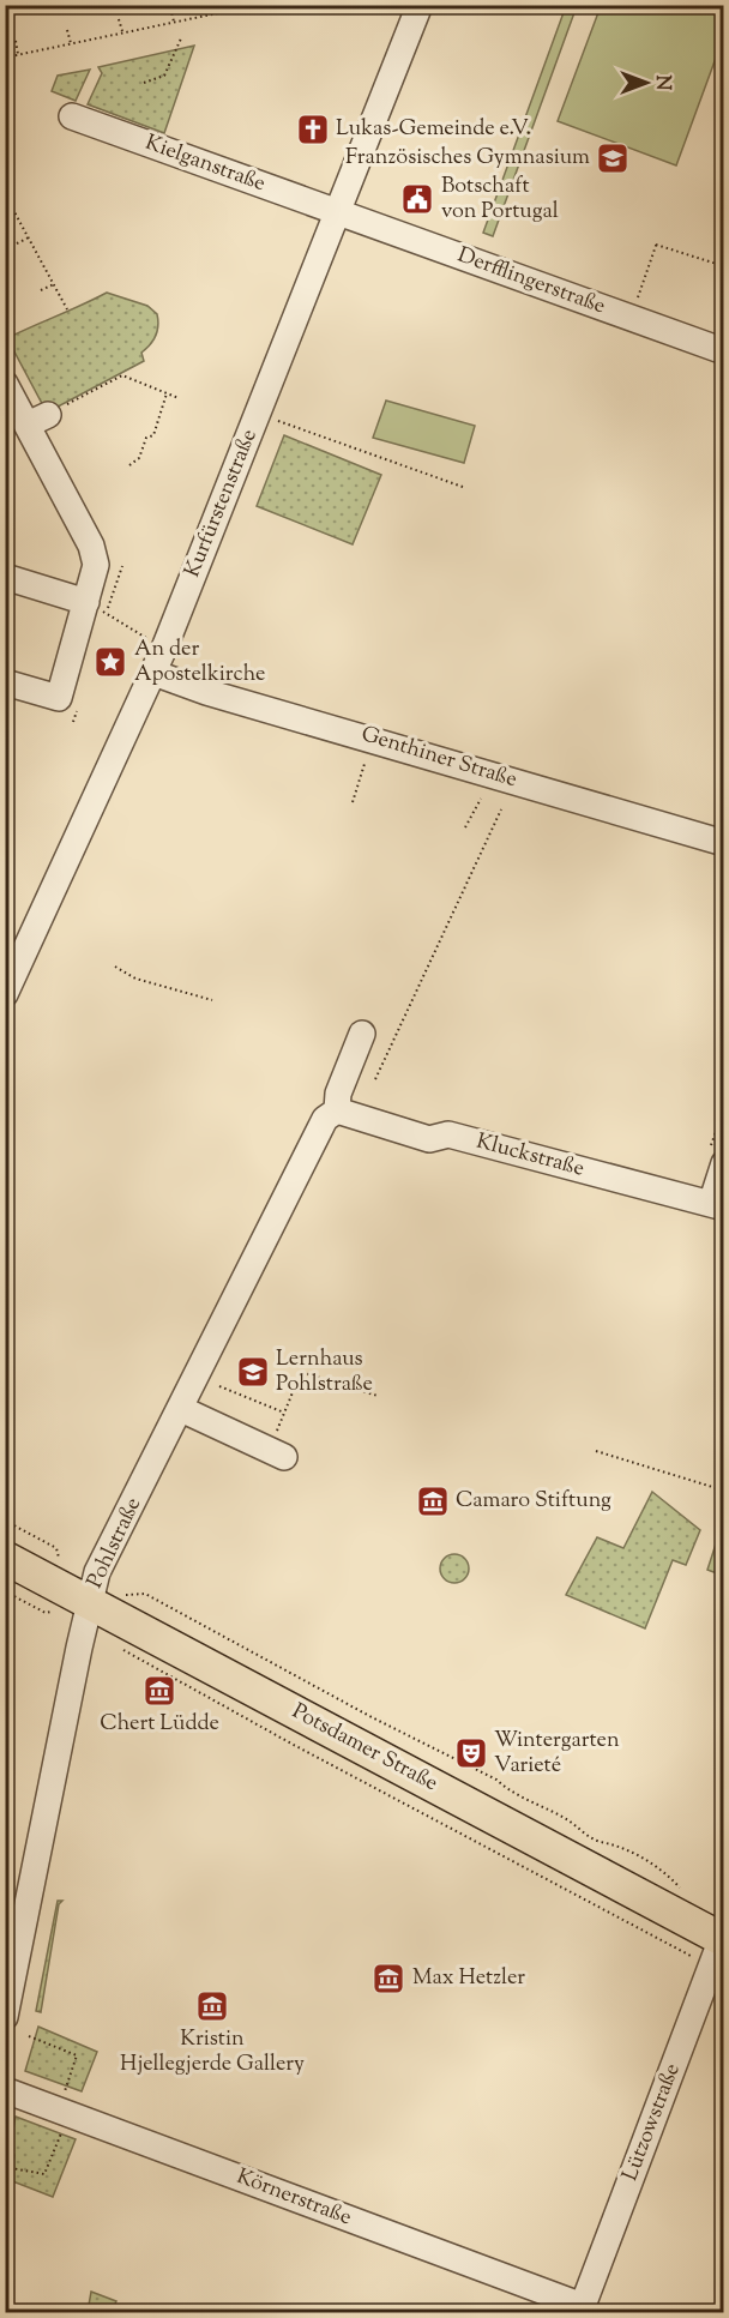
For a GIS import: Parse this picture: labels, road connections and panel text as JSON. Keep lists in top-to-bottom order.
{
  "streets": {
    "main road": ["Potsdamer Straße"],
    "street": [
      "Kielganstraße",
      "Derfflingerstraße",
      "Kurfürstenstraße",
      "Genthiner Straße",
      "Kluckstraße",
      "Pohlstraße",
      "Lützowstraße",
      "Körnerstraße"
    ]
  },
  "crossings": [
    ["Kielganstraße", "Derfflingerstraße"],
    ["Kielganstraße", "Kurfürstenstraße"],
    ["Derfflingerstraße", "Kurfürstenstraße"],
    ["Kurfürstenstraße", "Genthiner Straße"],
    ["Kluckstraße", "Pohlstraße"],
    ["Pohlstraße", "Potsdamer Straße"],
    ["Potsdamer Straße", "Lützowstraße"],
    ["Lützowstraße", "Körnerstraße"]
  ],
  "places": {
    "church": ["Lukas-Gemeinde e.V."],
    "school or university": ["Französisches Gymnasium", "Lernhaus Pohlstraße"],
    "public building": ["Botschaft von Portugal"],
    "place": ["An der Apostelkirche"],
    "museum": [
      "Camaro Stiftung",
      "Chert Lüdde",
      "Max Hetzler",
      "Kristin Hjellegjerde Gallery"
    ],
    "theatre": ["Wintergarten Varieté"]
  },
  "north": "right"
}
